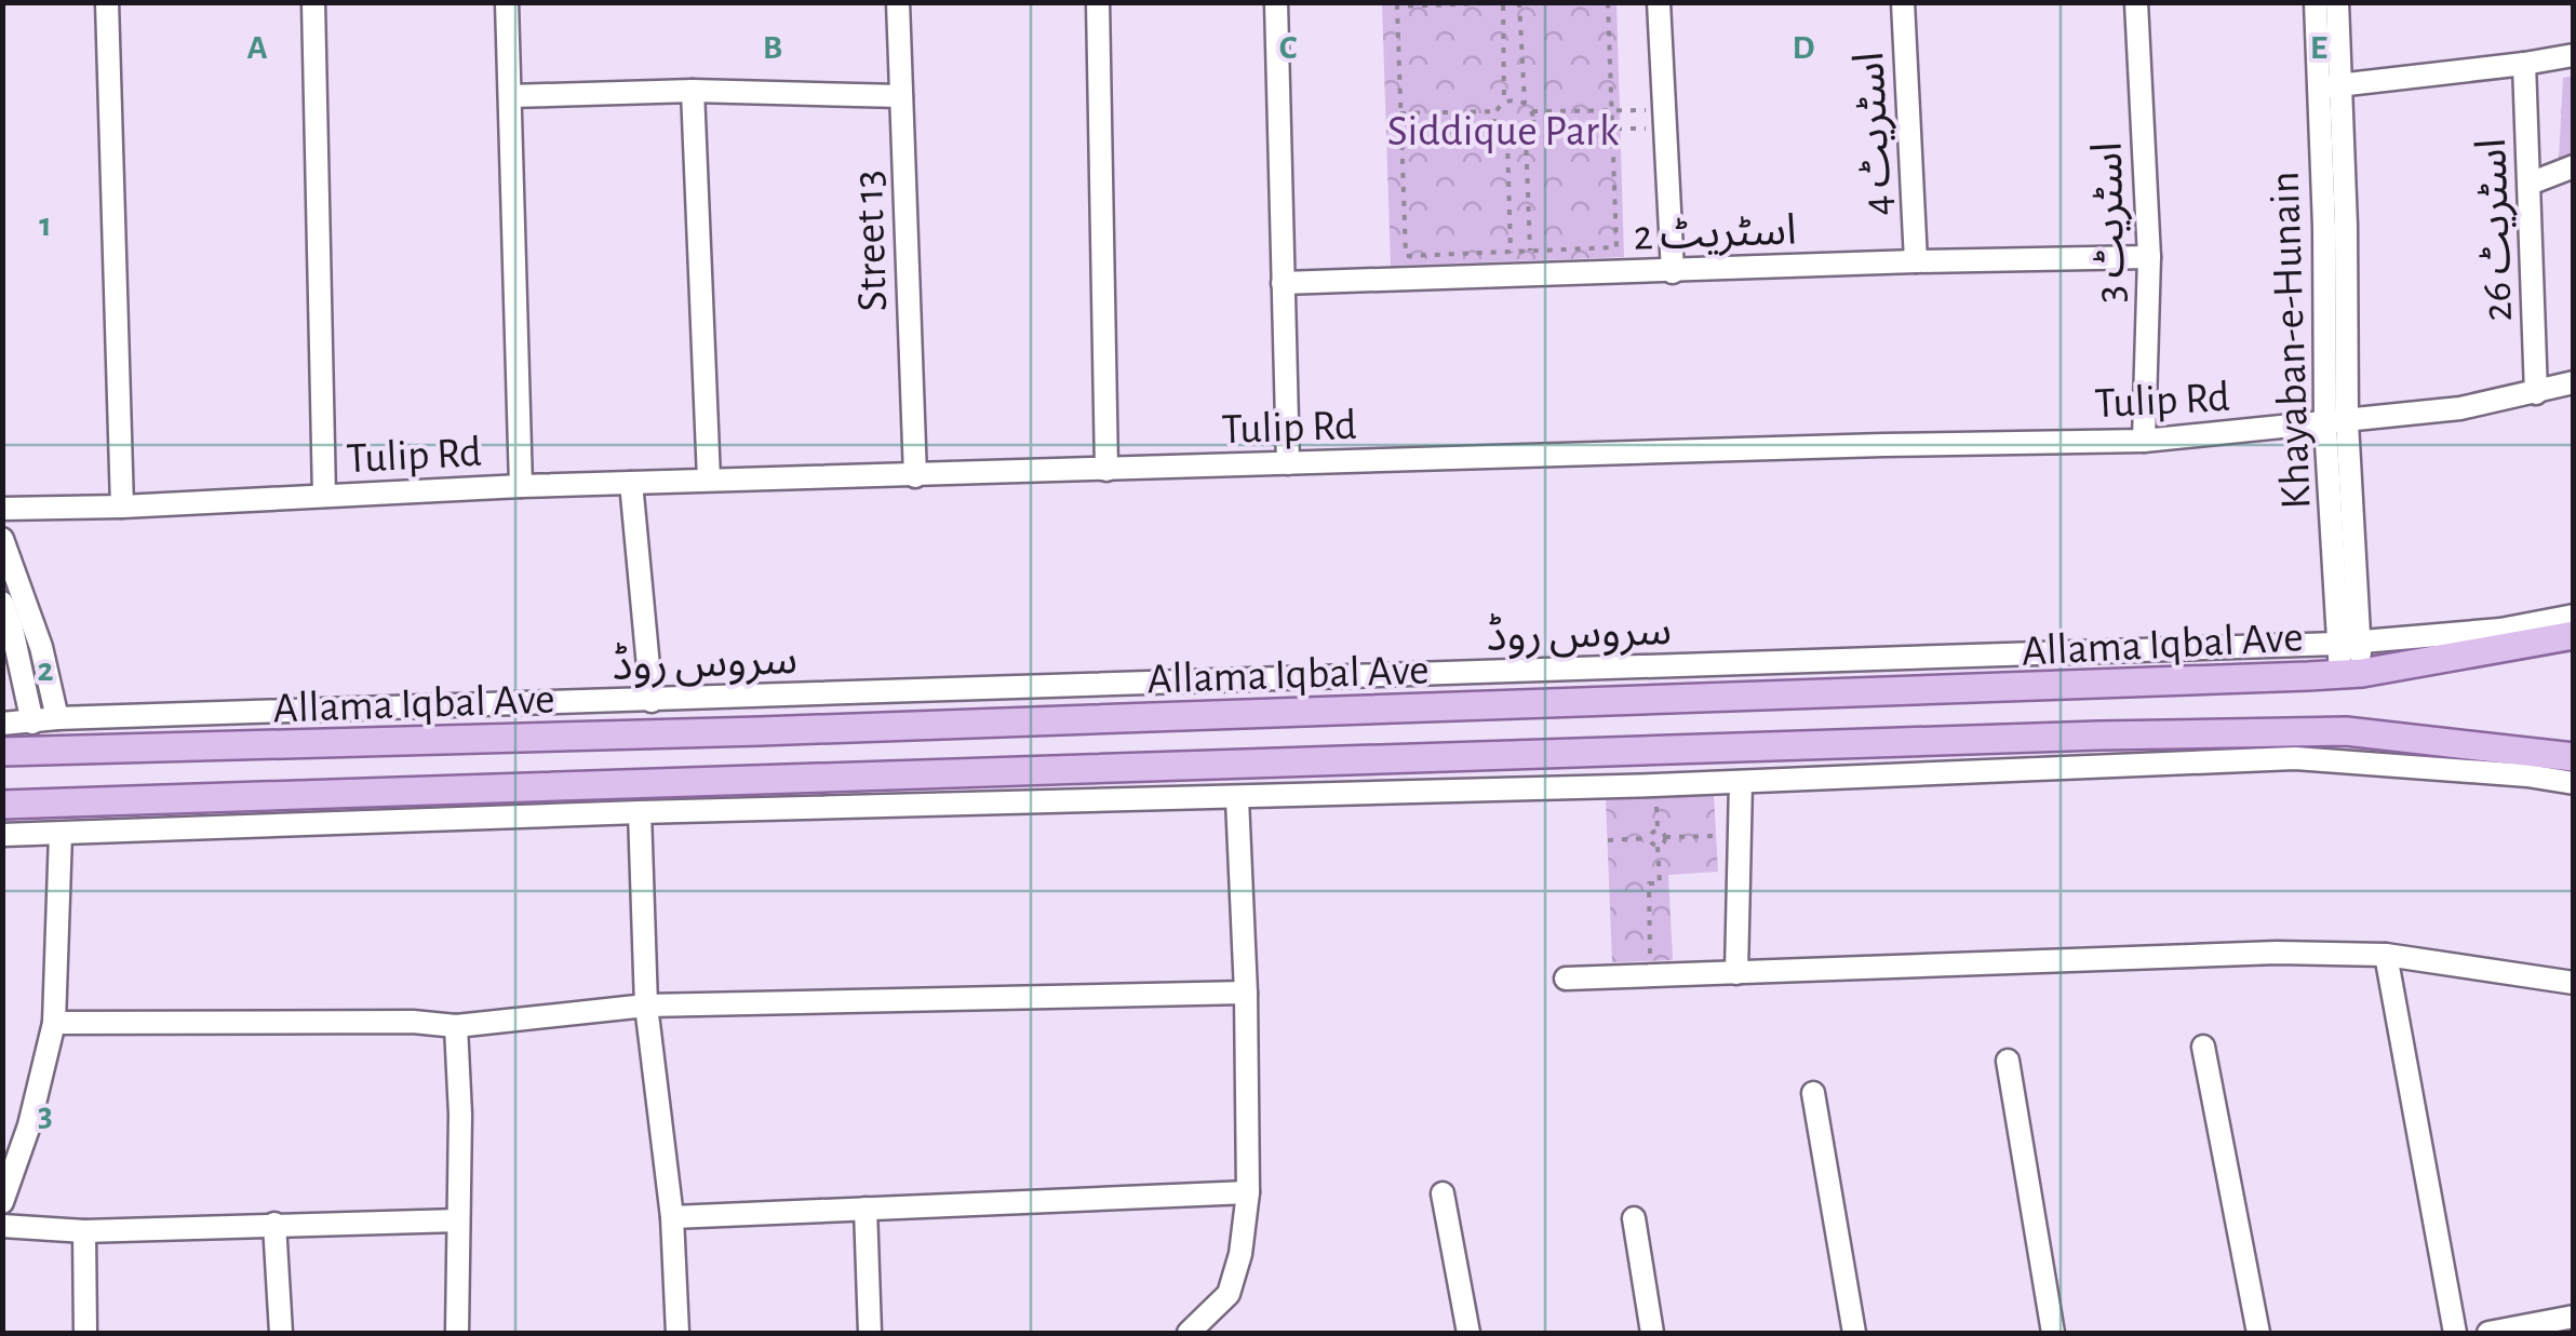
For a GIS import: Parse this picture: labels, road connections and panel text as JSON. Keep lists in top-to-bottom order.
{
  "streets": {
    "main road": ["Allama Iqbal Ave"],
    "street": [
      "اسٹریٹ 4",
      "اسٹریٹ 3",
      "اسٹریٹ 26",
      "اسٹریٹ 2",
      "Street 13",
      "Khayaban-e-Hunain",
      "Tulip Rd",
      "سروس روڈ"
    ]
  },
  "crossings": [
    ["اسٹریٹ 4", "اسٹریٹ 2"],
    ["اسٹریٹ 3", "اسٹریٹ 2"],
    ["اسٹریٹ 3", "Tulip Rd"],
    ["اسٹریٹ 26", "Tulip Rd"],
    ["Street 13", "Tulip Rd"],
    ["Khayaban-e-Hunain", "Tulip Rd"],
    ["Khayaban-e-Hunain", "سروس روڈ"],
    ["Khayaban-e-Hunain", "Allama Iqbal Ave"]
  ],
  "parks": ["Siddique Park"],
  "grid": {
    "columns": [
      "A",
      "B",
      "C",
      "D",
      "E"
    ],
    "rows": ["1", "2", "3"]
  }
}
